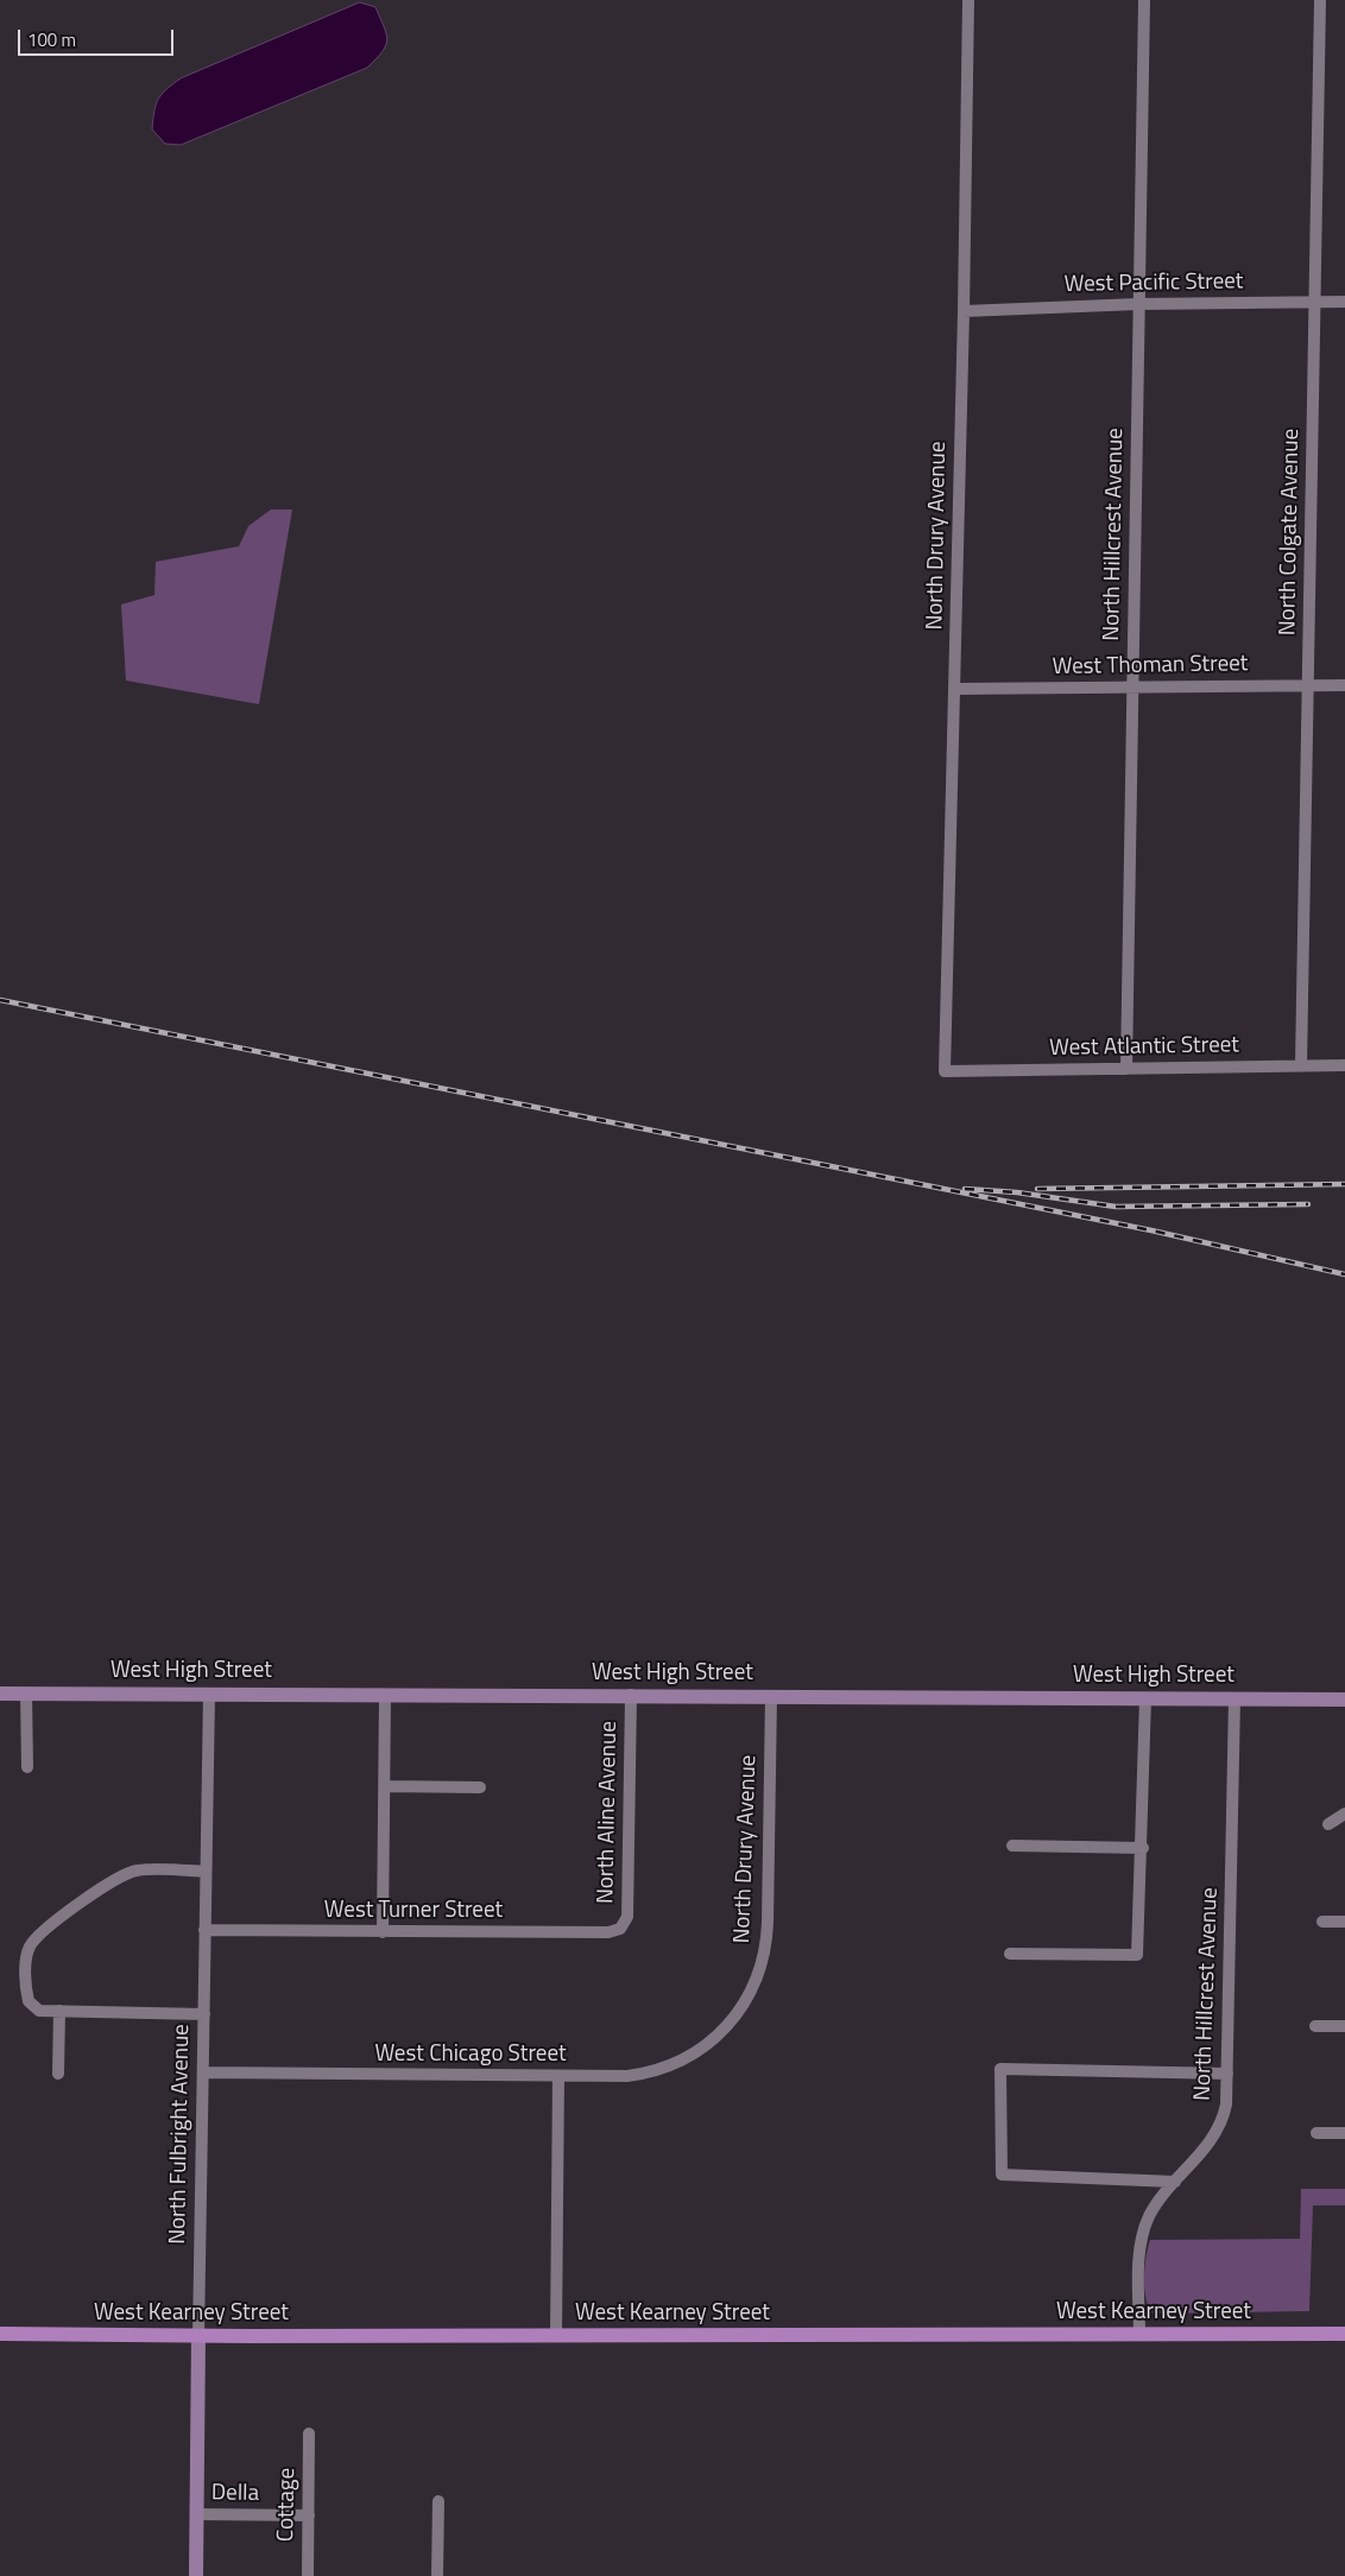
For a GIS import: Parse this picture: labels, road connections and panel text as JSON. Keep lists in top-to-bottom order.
{
  "streets": {
    "main road": ["West Kearney Street"],
    "street": [
      "West Pacific Street",
      "North Colgate Avenue",
      "North Hillcrest Avenue",
      "North Drury Avenue",
      "West Thoman Street",
      "West Atlantic Street",
      "West High Street",
      "North Aline Avenue",
      "West Turner Street",
      "West Chicago Street",
      "North Fulbright Avenue",
      "Della",
      "Cottage"
    ]
  },
  "crossings": [
    ["West Pacific Street", "North Colgate Avenue"],
    ["West Pacific Street", "North Hillcrest Avenue"],
    ["West Pacific Street", "North Drury Avenue"],
    ["North Colgate Avenue", "West Thoman Street"],
    ["North Colgate Avenue", "West Atlantic Street"],
    ["North Hillcrest Avenue", "West Thoman Street"],
    ["North Hillcrest Avenue", "West Atlantic Street"],
    ["North Hillcrest Avenue", "West High Street"],
    ["North Hillcrest Avenue", "West Kearney Street"],
    ["North Drury Avenue", "West Thoman Street"],
    ["North Drury Avenue", "West Atlantic Street"],
    ["North Drury Avenue", "West High Street"],
    ["North Drury Avenue", "West Chicago Street"],
    ["West High Street", "North Aline Avenue"],
    ["West High Street", "North Fulbright Avenue"],
    ["North Aline Avenue", "West Turner Street"],
    ["West Turner Street", "North Fulbright Avenue"],
    ["West Chicago Street", "North Fulbright Avenue"],
    ["North Fulbright Avenue", "West Kearney Street"],
    ["North Fulbright Avenue", "Della"],
    ["Della", "Cottage"]
  ],
  "scale_bar": "100 m"
}
